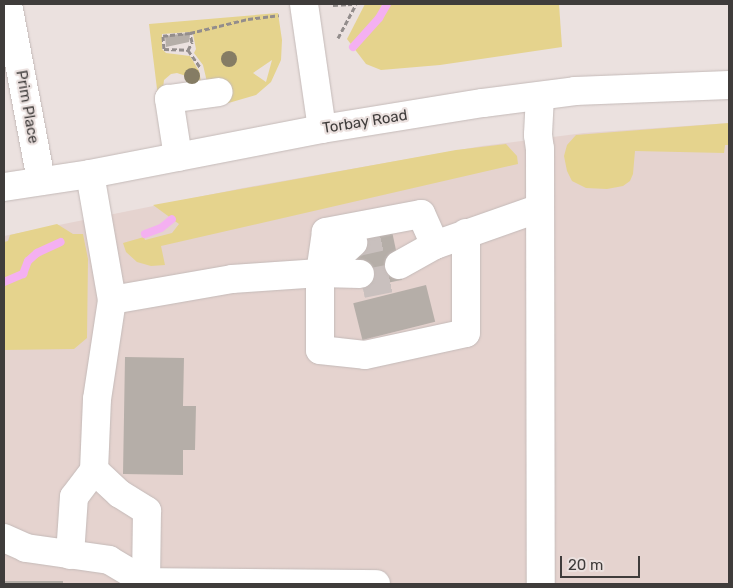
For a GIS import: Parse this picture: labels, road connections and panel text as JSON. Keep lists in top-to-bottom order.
{
  "streets": {
    "main road": ["Prim Place", "Torbay Road"]
  },
  "crossings": [
    ["Prim Place", "Torbay Road"]
  ],
  "scale_bar": "20 m"
}
